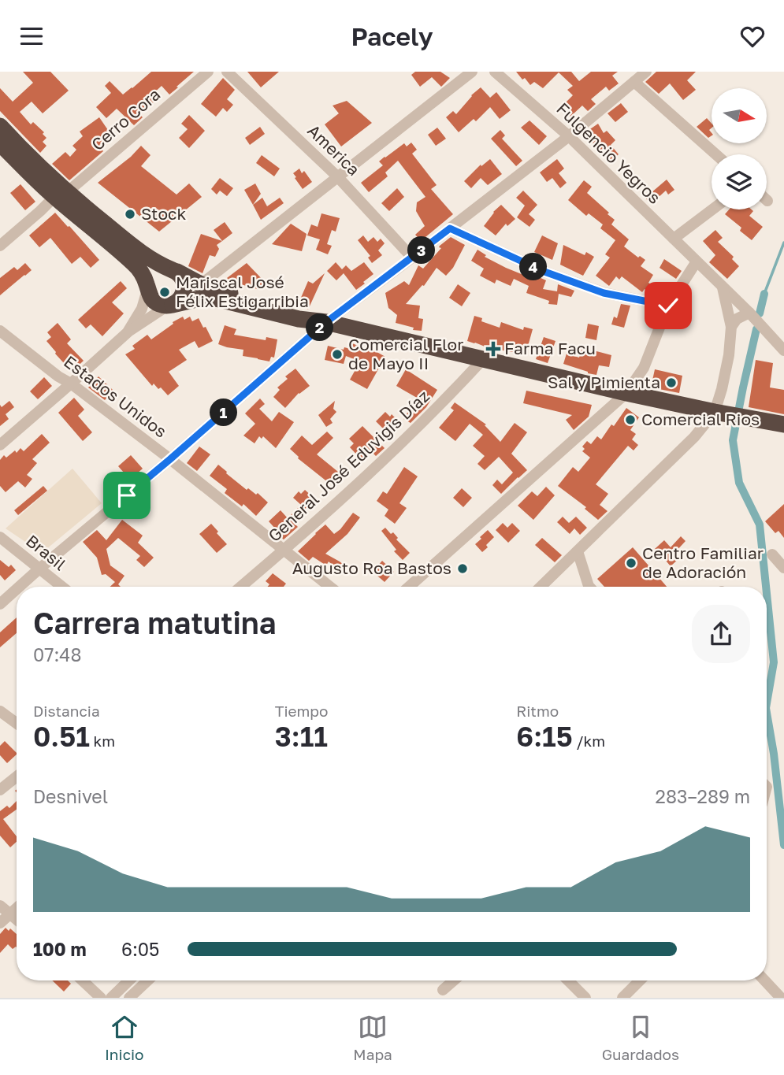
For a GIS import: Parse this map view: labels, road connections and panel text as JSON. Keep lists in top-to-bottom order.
{
  "streets": {
    "street": [
      "Cerro Cora",
      "America",
      "Fulgencio Yegros",
      "Estados Unidos",
      "General José Eduvigis Díaz",
      "Brasil"
    ]
  },
  "crossings": [
    ["Estados Unidos", "General José Eduvigis Díaz"]
  ],
  "places": {
    "other": [
      "Stock",
      "Mariscal José Félix Estigarribia",
      "Comercial Flor de Mayo II",
      "Sal y Pimienta",
      "Comercial Rios",
      "Centro Familiar de Adoración",
      "Augusto Roa Bastos"
    ],
    "health": ["Farma Facu"]
  },
  "north": "right",
  "page": {
    "header": "Pacely",
    "pins": [
      "3",
      "4",
      "2",
      "1"
    ],
    "heading": ["Carrera matutina", "07:48"],
    "stats": [
      ["Distancia", "0.51 km"],
      ["Tiempo", "3:11"],
      ["Ritmo", "6:15 /km"]
    ],
    "chart": ["Desnivel", "283–289 m"],
    "list": [
      {
        "name": "100 m",
        "note": "6:05"
      }
    ],
    "tabs": ["Inicio", "Mapa", "Guardados"]
  }
}
